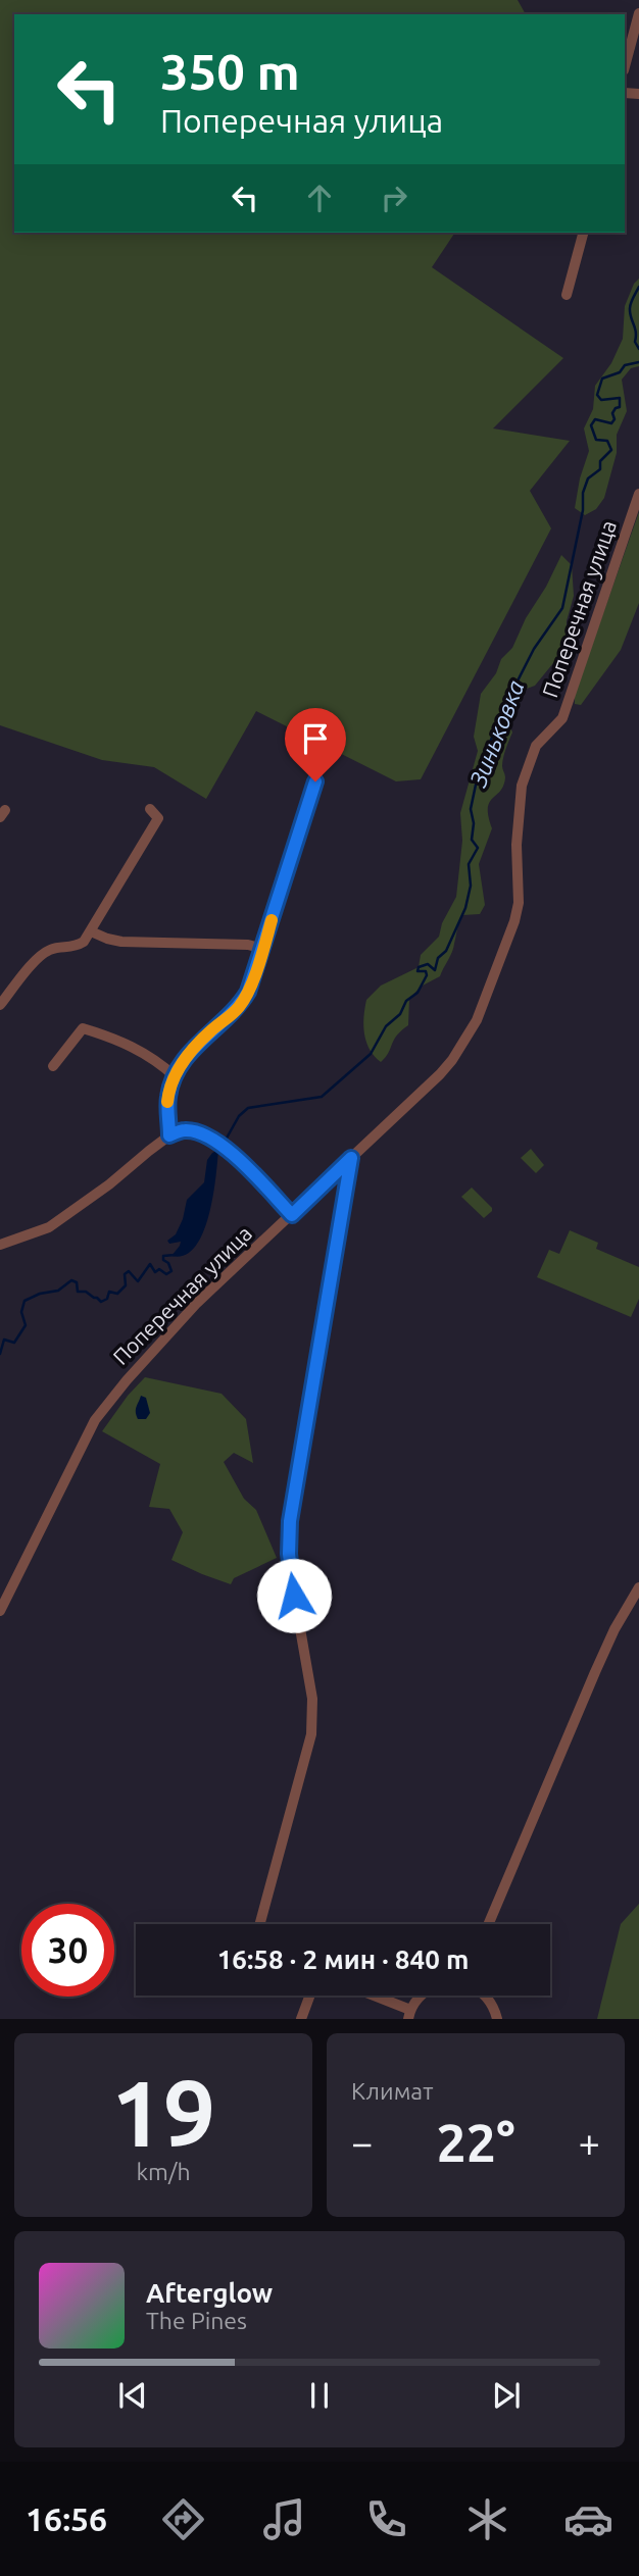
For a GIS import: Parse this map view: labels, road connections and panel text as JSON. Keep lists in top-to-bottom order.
{
  "streets": {
    "street": ["Поперечная улица"]
  },
  "water": ["Зиньковка"],
  "page": {
    "turn": ["350 m", "Поперечная улица"],
    "limit": "30",
    "trip": "16:58 · 2 мин · 840 m",
    "tile": [
      ["19", "km/h"],
      "Климат"
    ],
    "heat": ["−", "22°", "+"],
    "song": ["Afterglow", "The Pines"],
    "tabs": "16:56"
  }
}
